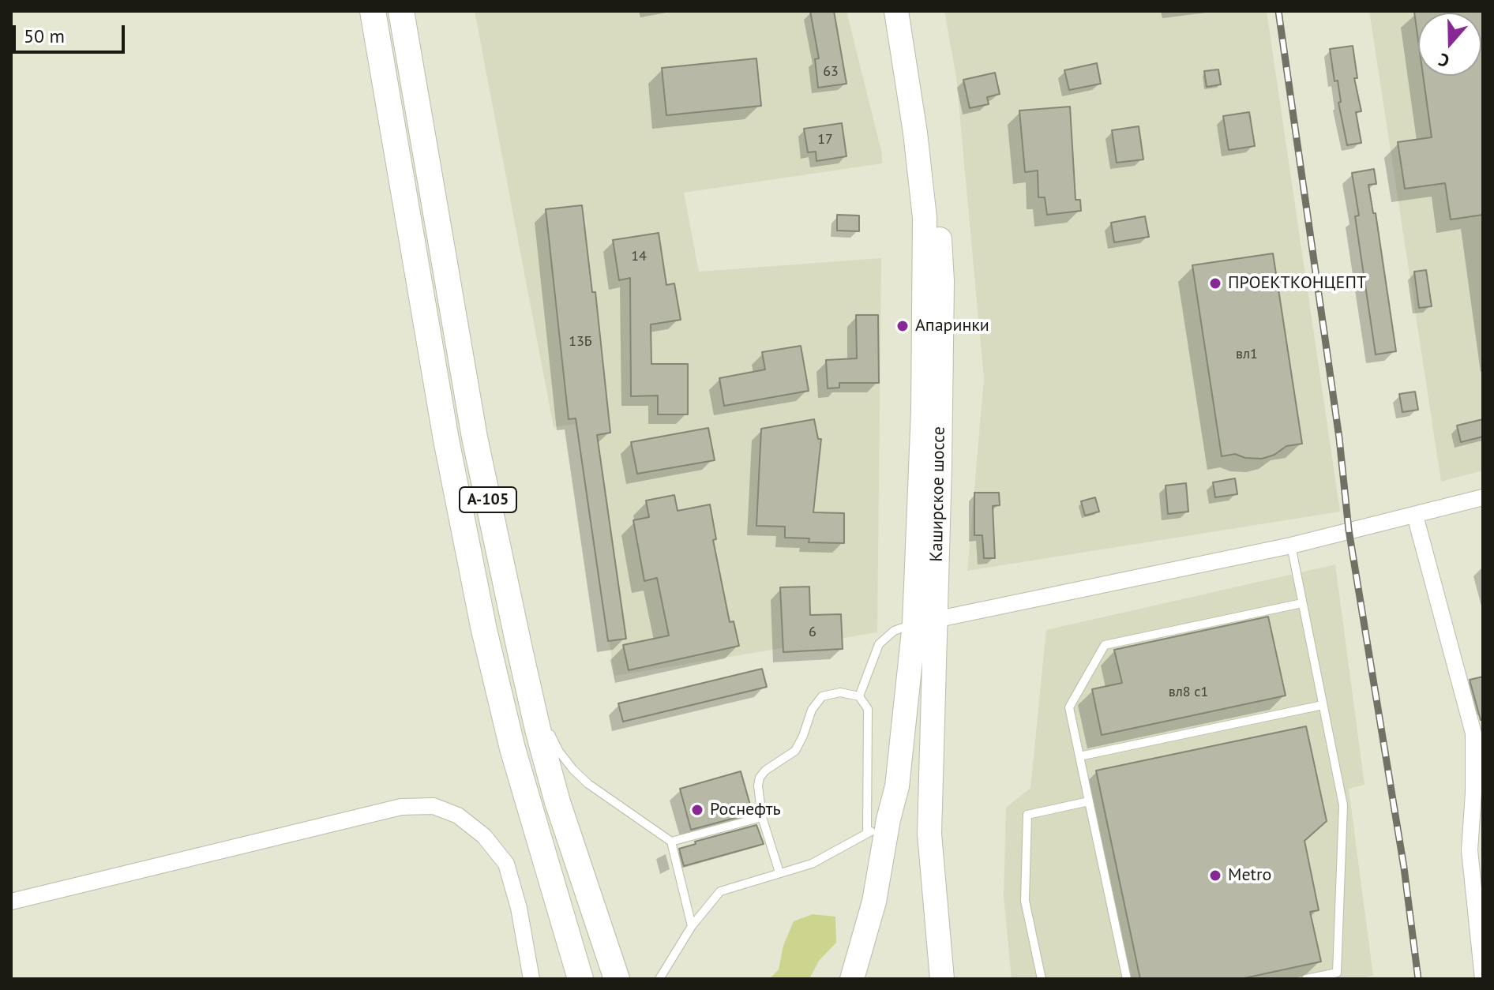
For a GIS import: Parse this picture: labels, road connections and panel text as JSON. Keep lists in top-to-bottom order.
{
  "streets": {
    "highway": ["А-105"],
    "main road": ["Каширское шоссе"]
  },
  "places": [
    "ПРОЕКТКОНЦЕПТ",
    "Апаринки",
    "Роснефть",
    "Metro"
  ],
  "house_numbers": [
    "63",
    "17",
    "14",
    "13Б",
    "вл1",
    "6",
    "вл8 с1"
  ],
  "scale_bar": "50 m",
  "north": "bottom"
}
